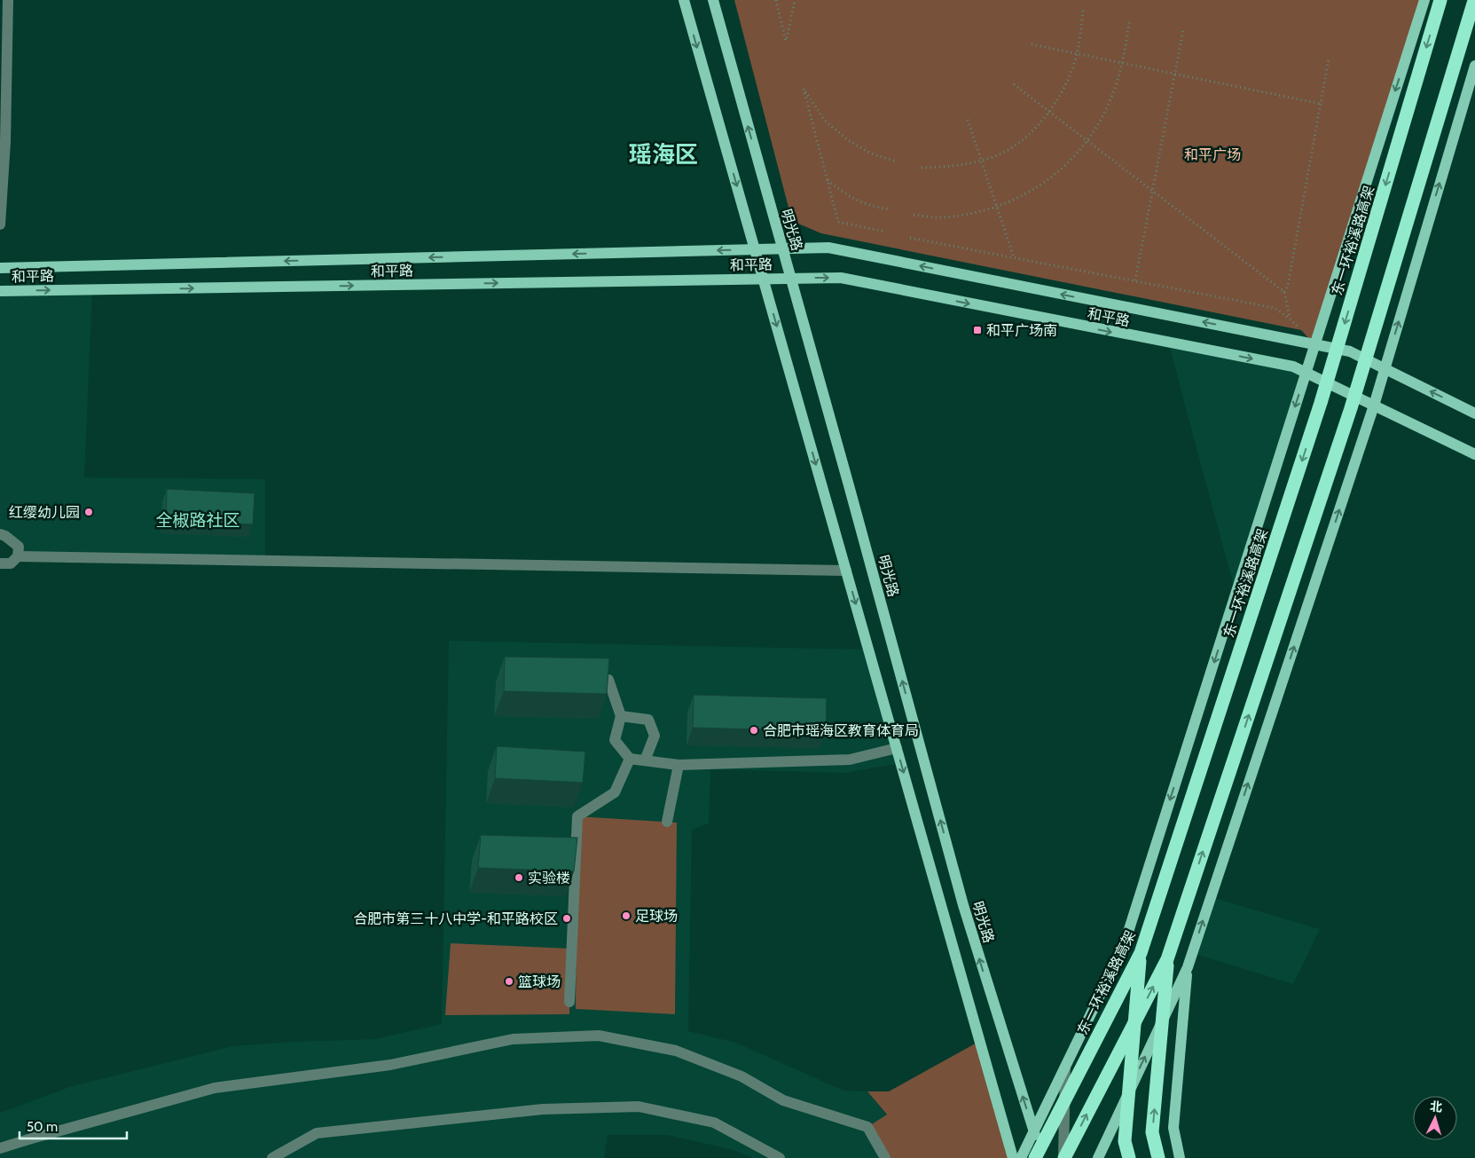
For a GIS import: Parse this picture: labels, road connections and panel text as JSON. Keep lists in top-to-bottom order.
{
  "streets": {
    "highway": ["东一环裕溪路高架"],
    "main road": ["明光路", "和平路"]
  },
  "crossings": [
    ["明光路", "和平路"]
  ],
  "districts": ["瑶海区", "全椒路社区"],
  "parks": ["和平广场"],
  "places": {
    "transit": ["和平广场南"],
    "other": [
      "红缨幼儿园",
      "合肥市瑶海区教育体育局",
      "实验楼",
      "足球场",
      "合肥市第三十八中学-和平路校区",
      "篮球场"
    ]
  },
  "scale_bar": "50 m",
  "north": "top"
}
